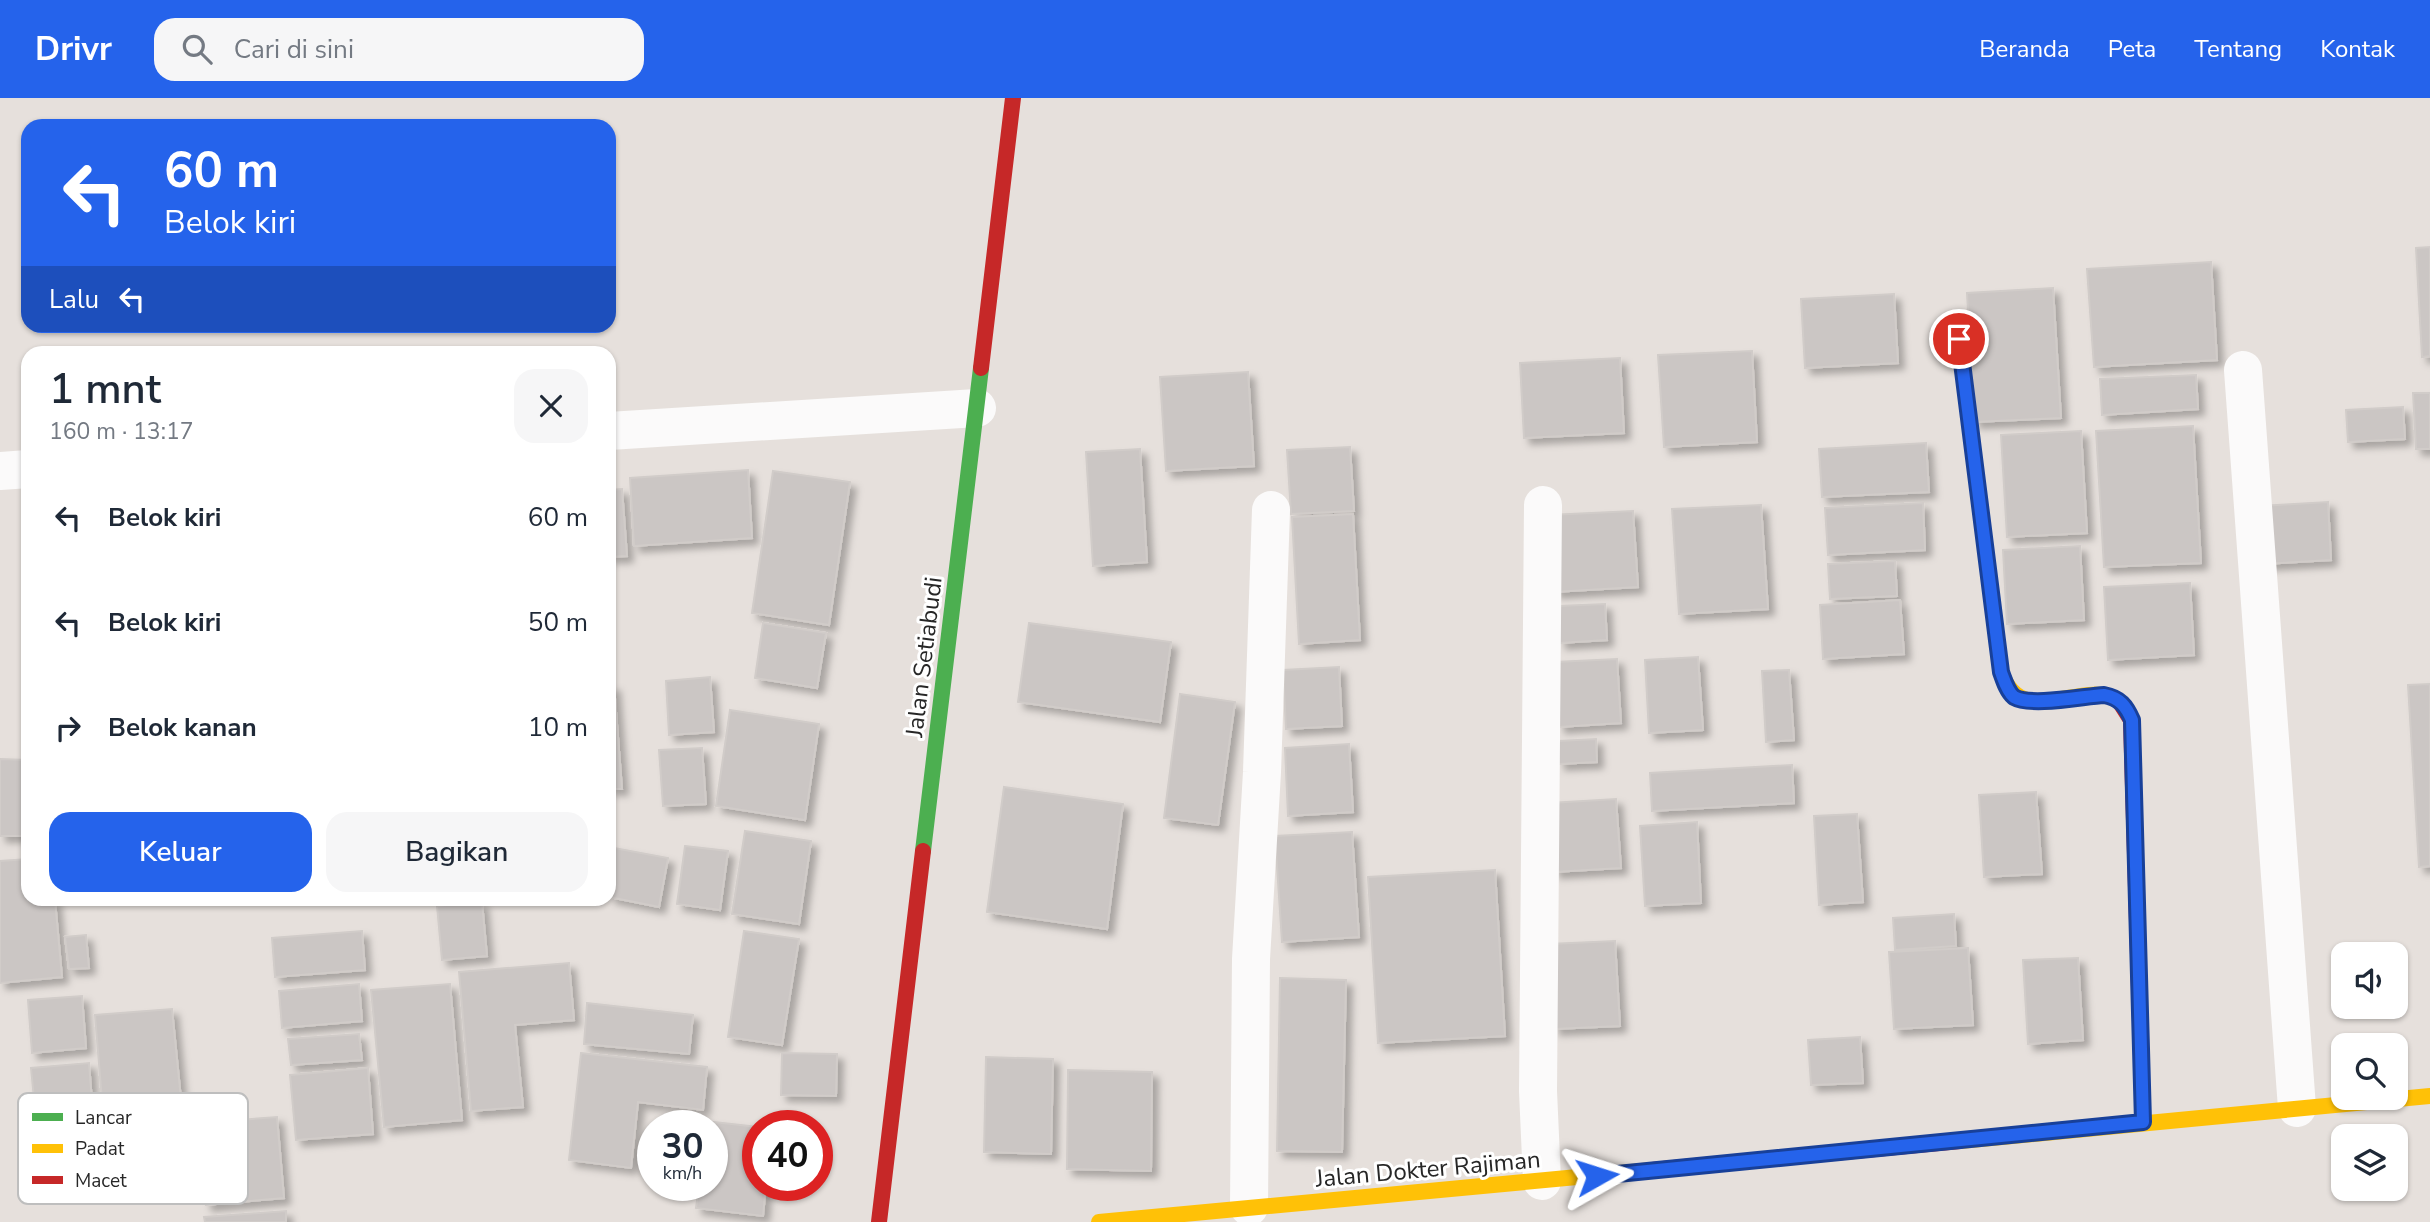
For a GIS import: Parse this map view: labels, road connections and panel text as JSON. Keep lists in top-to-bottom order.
{
  "streets": {
    "street": ["Jalan Setiabudi", "Jalan Dokter Rajiman"]
  },
  "legend": ["Lancar", "Padat", "Macet"],
  "page": {
    "header": "Drivr",
    "search": "Cari di sini",
    "nav": [
      "Beranda",
      "Peta",
      "Tentang",
      "Kontak"
    ],
    "turn": ["60 m", "Belok kiri"],
    "then": "Lalu",
    "heading": ["1 mnt", "160 m · 13:17"],
    "list": [
      {
        "name": "Belok kiri",
        "value": "60 m"
      },
      {
        "name": "Belok kiri",
        "value": "50 m"
      },
      {
        "name": "Belok kanan",
        "value": "10 m"
      }
    ],
    "buttons": ["Keluar", "Bagikan"],
    "speed": "30 km/h",
    "limit": "40"
  }
}
